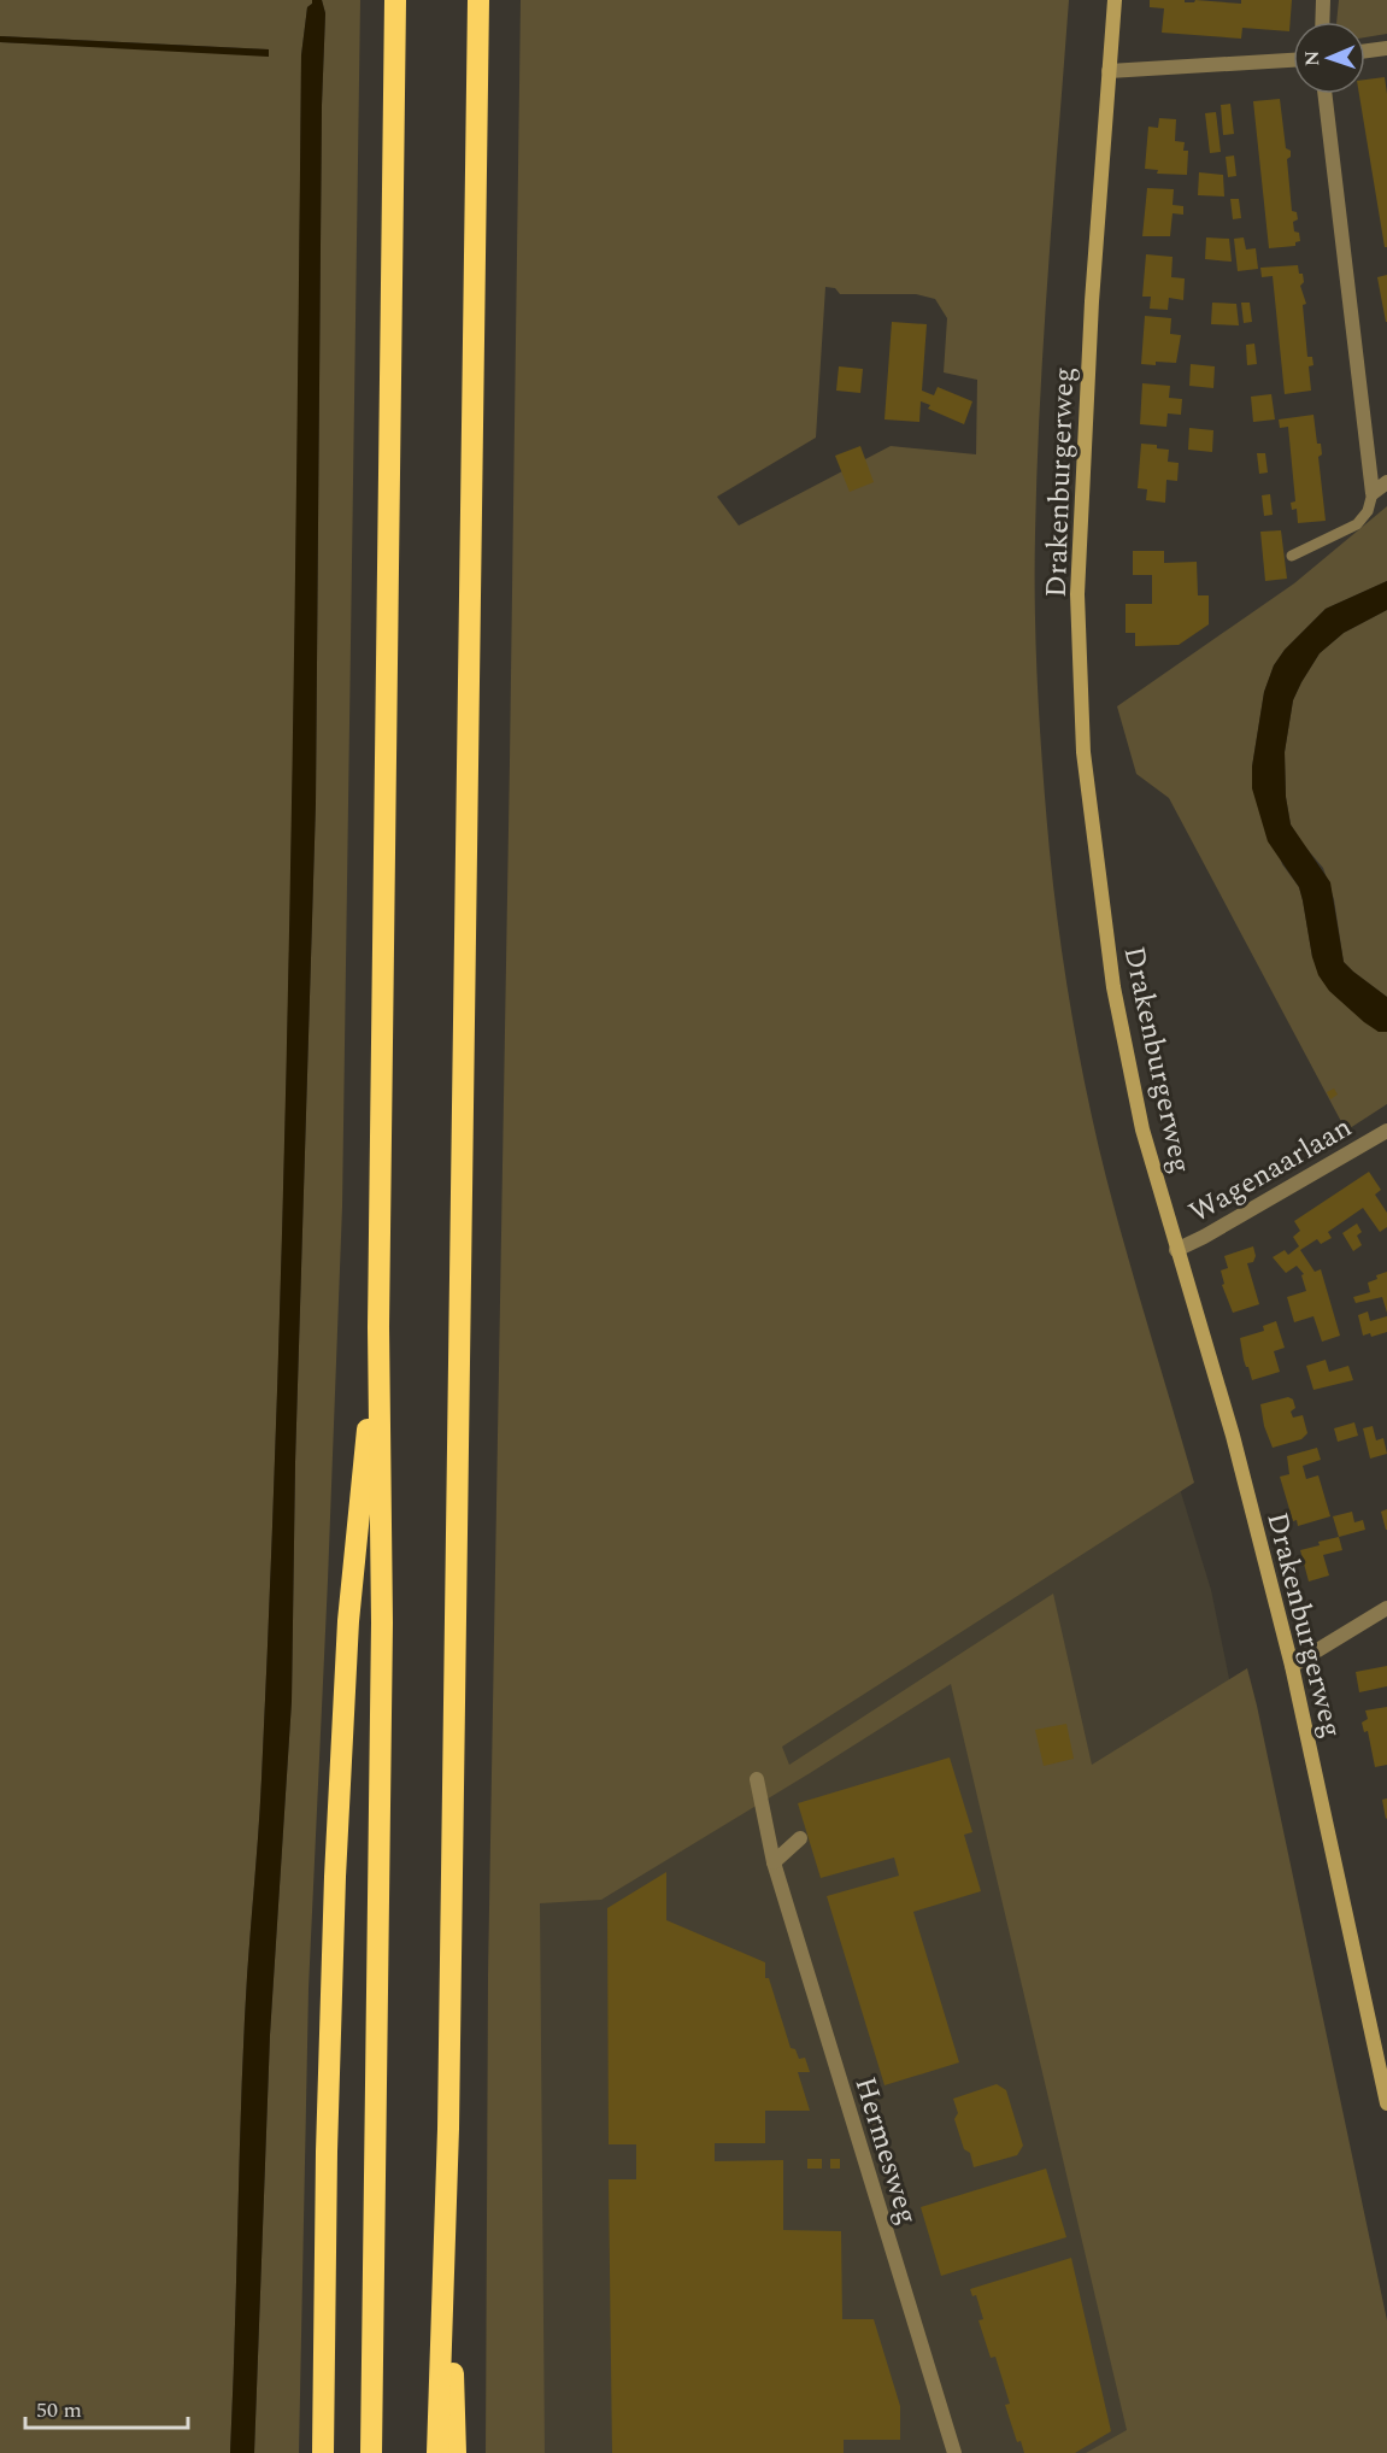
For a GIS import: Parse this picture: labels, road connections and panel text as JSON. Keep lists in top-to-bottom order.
{
  "streets": {
    "main road": ["Drakenburgerweg"],
    "street": ["Wagenaarlaan", "Hermesweg"]
  },
  "crossings": [
    ["Drakenburgerweg", "Wagenaarlaan"]
  ],
  "scale_bar": "50 m",
  "north": "left"
}
